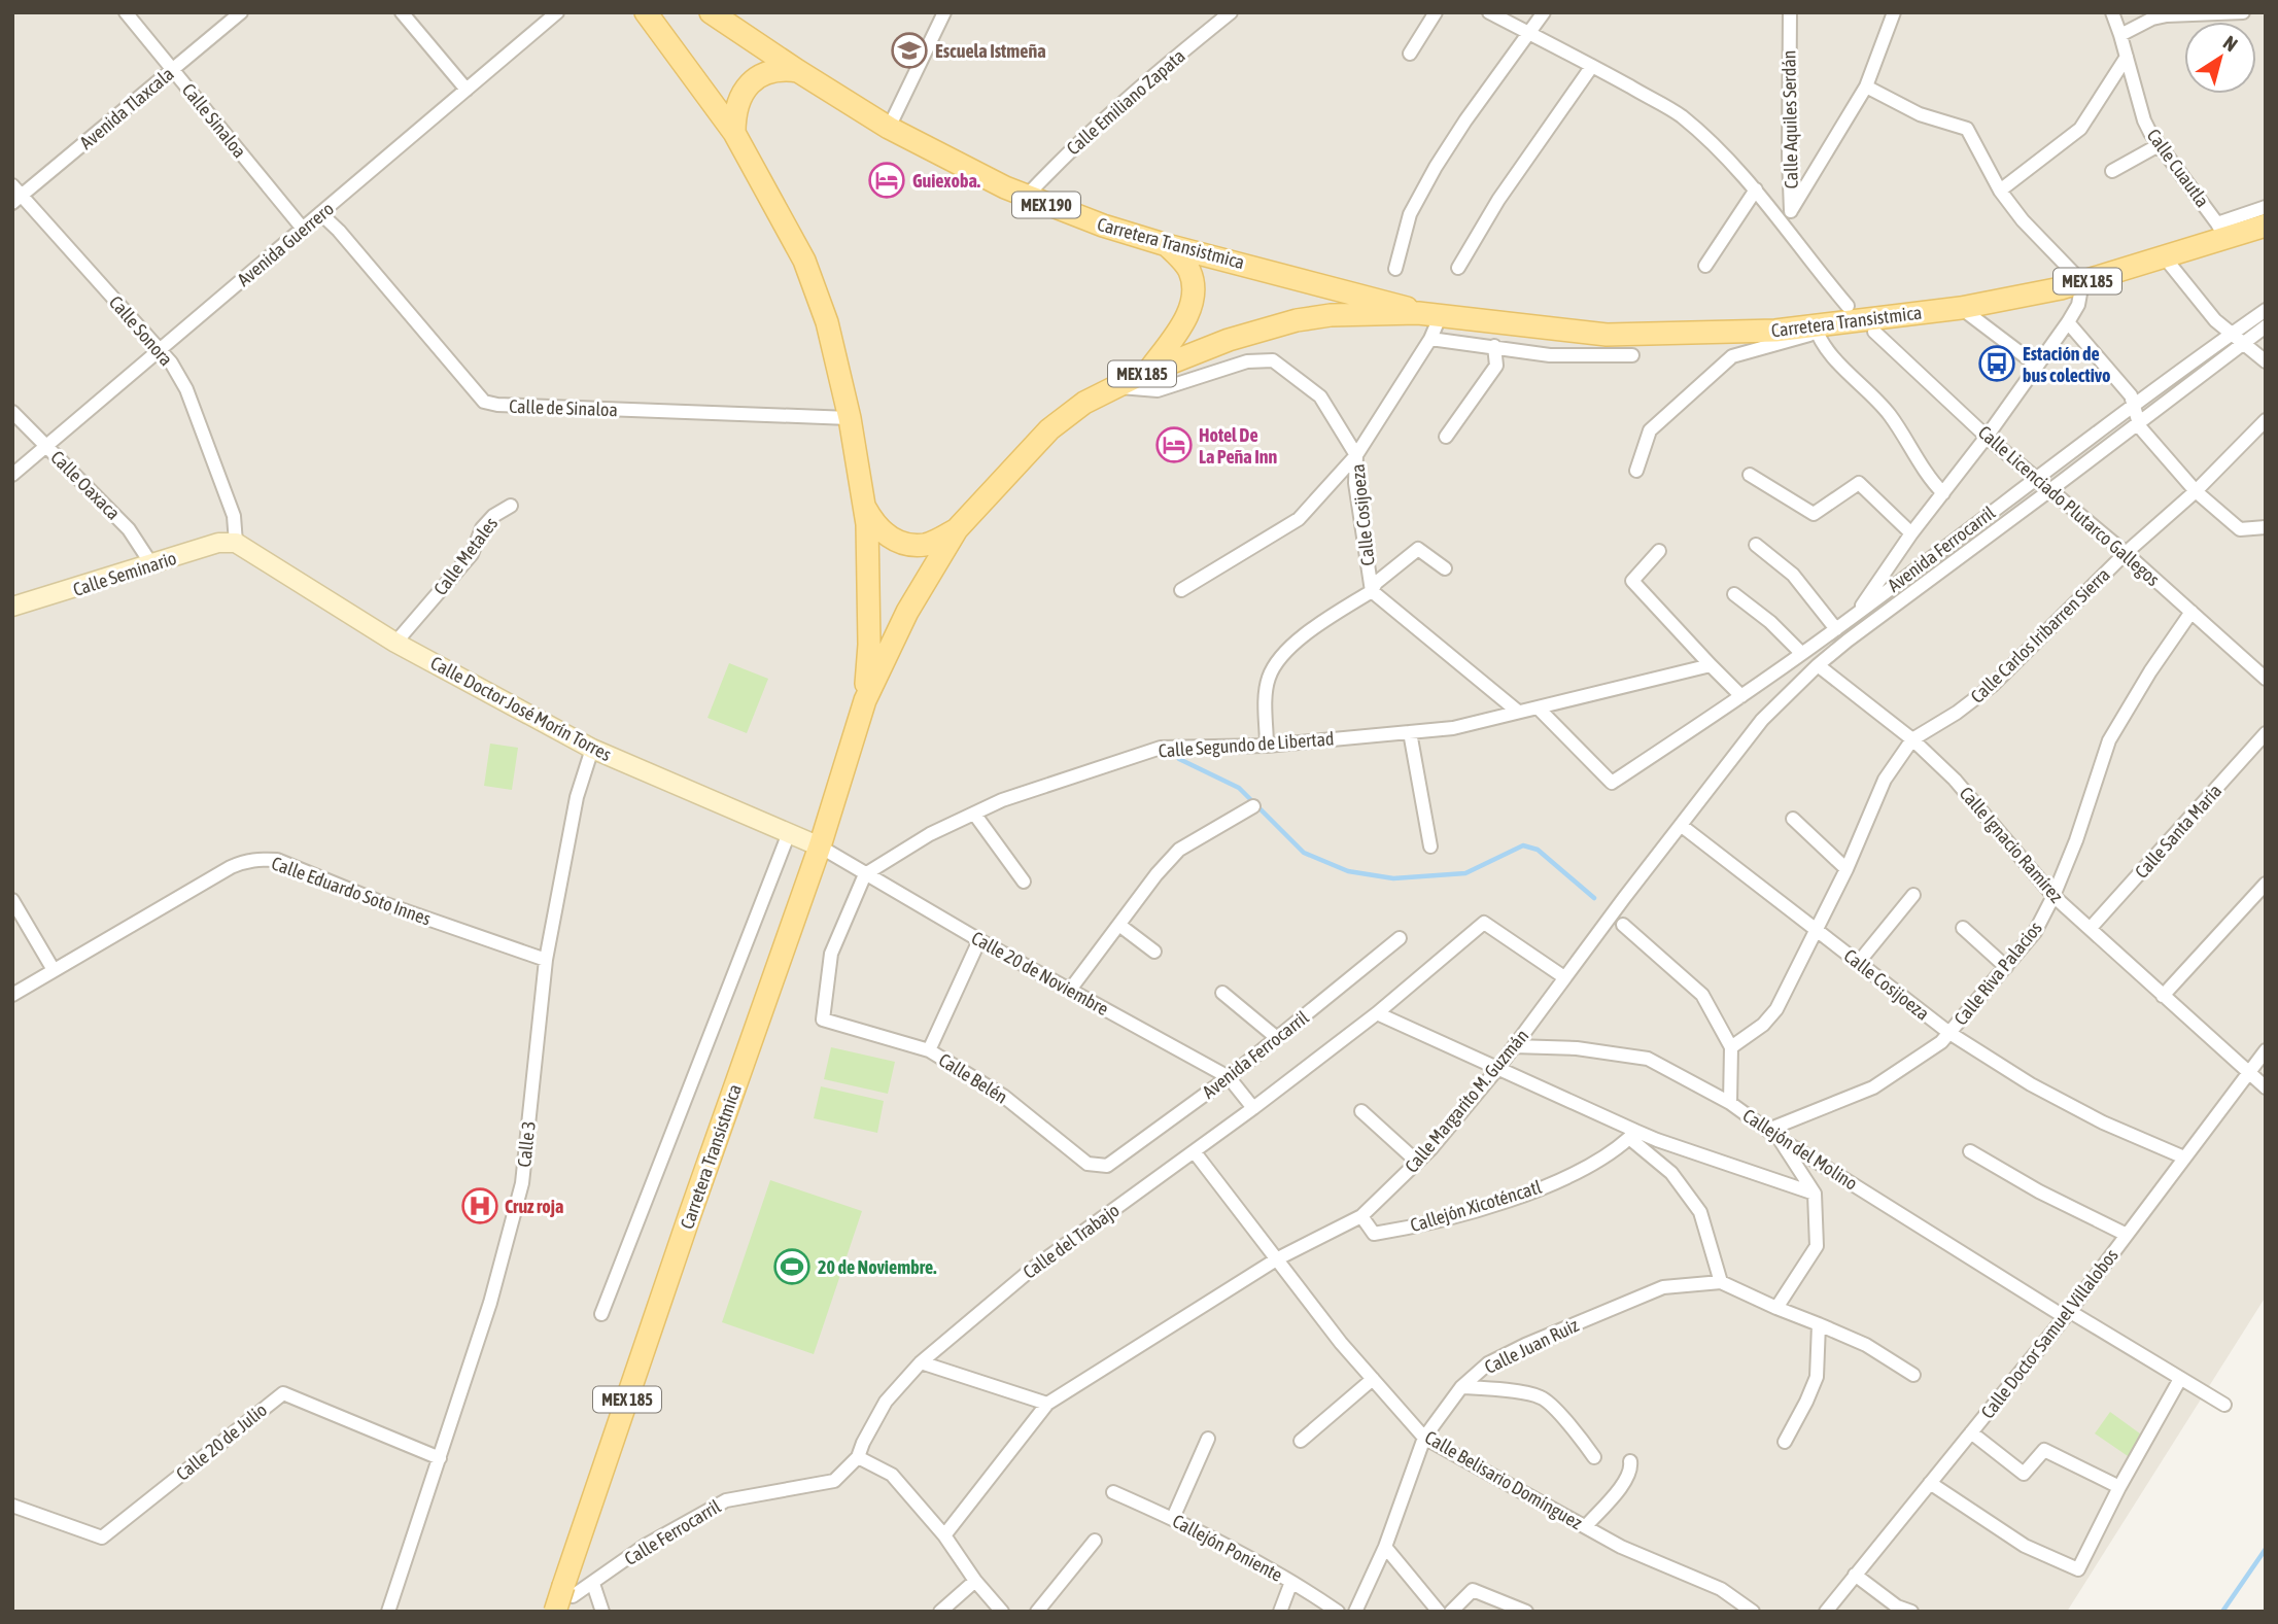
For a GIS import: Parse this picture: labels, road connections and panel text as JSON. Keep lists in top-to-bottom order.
{
  "streets": {
    "main road": ["MEX 190", "Carretera Transistmica", "MEX 185"],
    "street": [
      "Calle Emiliano Zapata",
      "Avenida Tlaxcala",
      "Calle Aquiles Serdán",
      "Calle Sinaloa",
      "Calle Cuautla",
      "Avenida Guerrero",
      "Calle Sonora",
      "Calle de Sinaloa",
      "Calle Oaxaca",
      "Calle Licenciado Plutarco Gallegos",
      "Calle Cosijoeza",
      "Avenida Ferrocarril",
      "Calle Metales",
      "Calle Seminario",
      "Calle Carlos Iribarren Sierra",
      "Calle Doctor José Morín Torres",
      "Calle Segundo de Libertad",
      "Calle Santa María",
      "Calle Ignacio Ramírez",
      "Calle Eduardo Soto Innes",
      "Calle 20 de Noviembre",
      "Calle Riva Palacios",
      "Calle Belén",
      "Calle Margarito M. Guzmán",
      "Calle 3",
      "Callejón del Molino",
      "Callejón Xicoténcatl",
      "Calle del Trabajo",
      "Calle Doctor Samuel Villalobos",
      "Calle Juan Ruiz",
      "Calle 20 de Julio",
      "Calle Belisario Domínguez",
      "Calle Ferrocarril",
      "Callejón Poniente"
    ]
  },
  "crossings": [
    ["Calle Emiliano Zapata", "Carretera Transistmica"],
    ["Avenida Tlaxcala", "Calle Sinaloa"],
    ["Avenida Tlaxcala", "Calle Sonora"],
    ["Calle Sinaloa", "Avenida Guerrero"],
    ["Calle Cuautla", "Carretera Transistmica"],
    ["Carretera Transistmica", "Calle de Sinaloa"],
    ["Carretera Transistmica", "Calle Cosijoeza"],
    ["Carretera Transistmica", "Calle Doctor José Morín Torres"],
    ["Carretera Transistmica", "Calle 20 de Noviembre"],
    ["Carretera Transistmica", "Calle Ferrocarril"],
    ["Avenida Guerrero", "Calle Sonora"],
    ["Avenida Guerrero", "Calle de Sinaloa"],
    ["Avenida Guerrero", "Calle Oaxaca"],
    ["Calle Sonora", "Calle Seminario"],
    ["Calle Sonora", "Calle Doctor José Morín Torres"],
    ["Calle Oaxaca", "Calle Seminario"],
    ["Calle Licenciado Plutarco Gallegos", "Avenida Ferrocarril"],
    ["Calle Licenciado Plutarco Gallegos", "Calle Carlos Iribarren Sierra"],
    ["Calle Licenciado Plutarco Gallegos", "Calle Riva Palacios"],
    ["Calle Licenciado Plutarco Gallegos", "Calle Margarito M. Guzmán"],
    ["Calle Cosijoeza", "Calle Carlos Iribarren Sierra"],
    ["Calle Cosijoeza", "Calle Segundo de Libertad"],
    ["Calle Cosijoeza", "Calle Riva Palacios"],
    ["Calle Cosijoeza", "Calle Margarito M. Guzmán"],
    ["Calle Cosijoeza", "Calle Doctor Samuel Villalobos"],
    ["Avenida Ferrocarril", "Calle Segundo de Libertad"],
    ["Avenida Ferrocarril", "Calle 20 de Noviembre"],
    ["Avenida Ferrocarril", "Calle Belén"],
    ["Calle Metales", "Calle Doctor José Morín Torres"],
    ["Calle Seminario", "Calle Doctor José Morín Torres"],
    ["Calle Carlos Iribarren Sierra", "Calle Ignacio Ramírez"],
    ["Calle Doctor José Morín Torres", "Calle 20 de Noviembre"],
    ["Calle Doctor José Morín Torres", "Calle 3"],
    ["Calle Segundo de Libertad", "Calle 20 de Noviembre"],
    ["Calle Segundo de Libertad", "Calle Belén"],
    ["Calle Santa María", "Calle Ignacio Ramírez"],
    ["Calle Ignacio Ramírez", "Calle Riva Palacios"],
    ["Calle Ignacio Ramírez", "Calle Margarito M. Guzmán"],
    ["Calle Ignacio Ramírez", "Calle Doctor Samuel Villalobos"],
    ["Calle Eduardo Soto Innes", "Calle 3"],
    ["Calle 20 de Noviembre", "Calle Belén"],
    ["Calle 20 de Noviembre", "Calle del Trabajo"],
    ["Calle Riva Palacios", "Callejón del Molino"],
    ["Calle Margarito M. Guzmán", "Callejón del Molino"],
    ["Calle Margarito M. Guzmán", "Callejón Xicoténcatl"],
    ["Calle Margarito M. Guzmán", "Calle del Trabajo"],
    ["Calle Margarito M. Guzmán", "Calle Belisario Domínguez"],
    ["Calle 3", "Calle 20 de Julio"],
    ["Callejón del Molino", "Calle Doctor Samuel Villalobos"],
    ["Calle del Trabajo", "Calle Belisario Domínguez"],
    ["Calle del Trabajo", "Calle Ferrocarril"],
    ["Calle Juan Ruiz", "Calle Belisario Domínguez"]
  ],
  "places": {
    "school or university": ["Escuela Istmeña"],
    "hotel": ["Guiexoba.", "Hotel De La Peña Inn"],
    "bus stop": ["Estación de bus colectivo"],
    "hospital": ["Cruz roja"],
    "sports": ["20 de Noviembre."]
  },
  "north": "top right"
}
